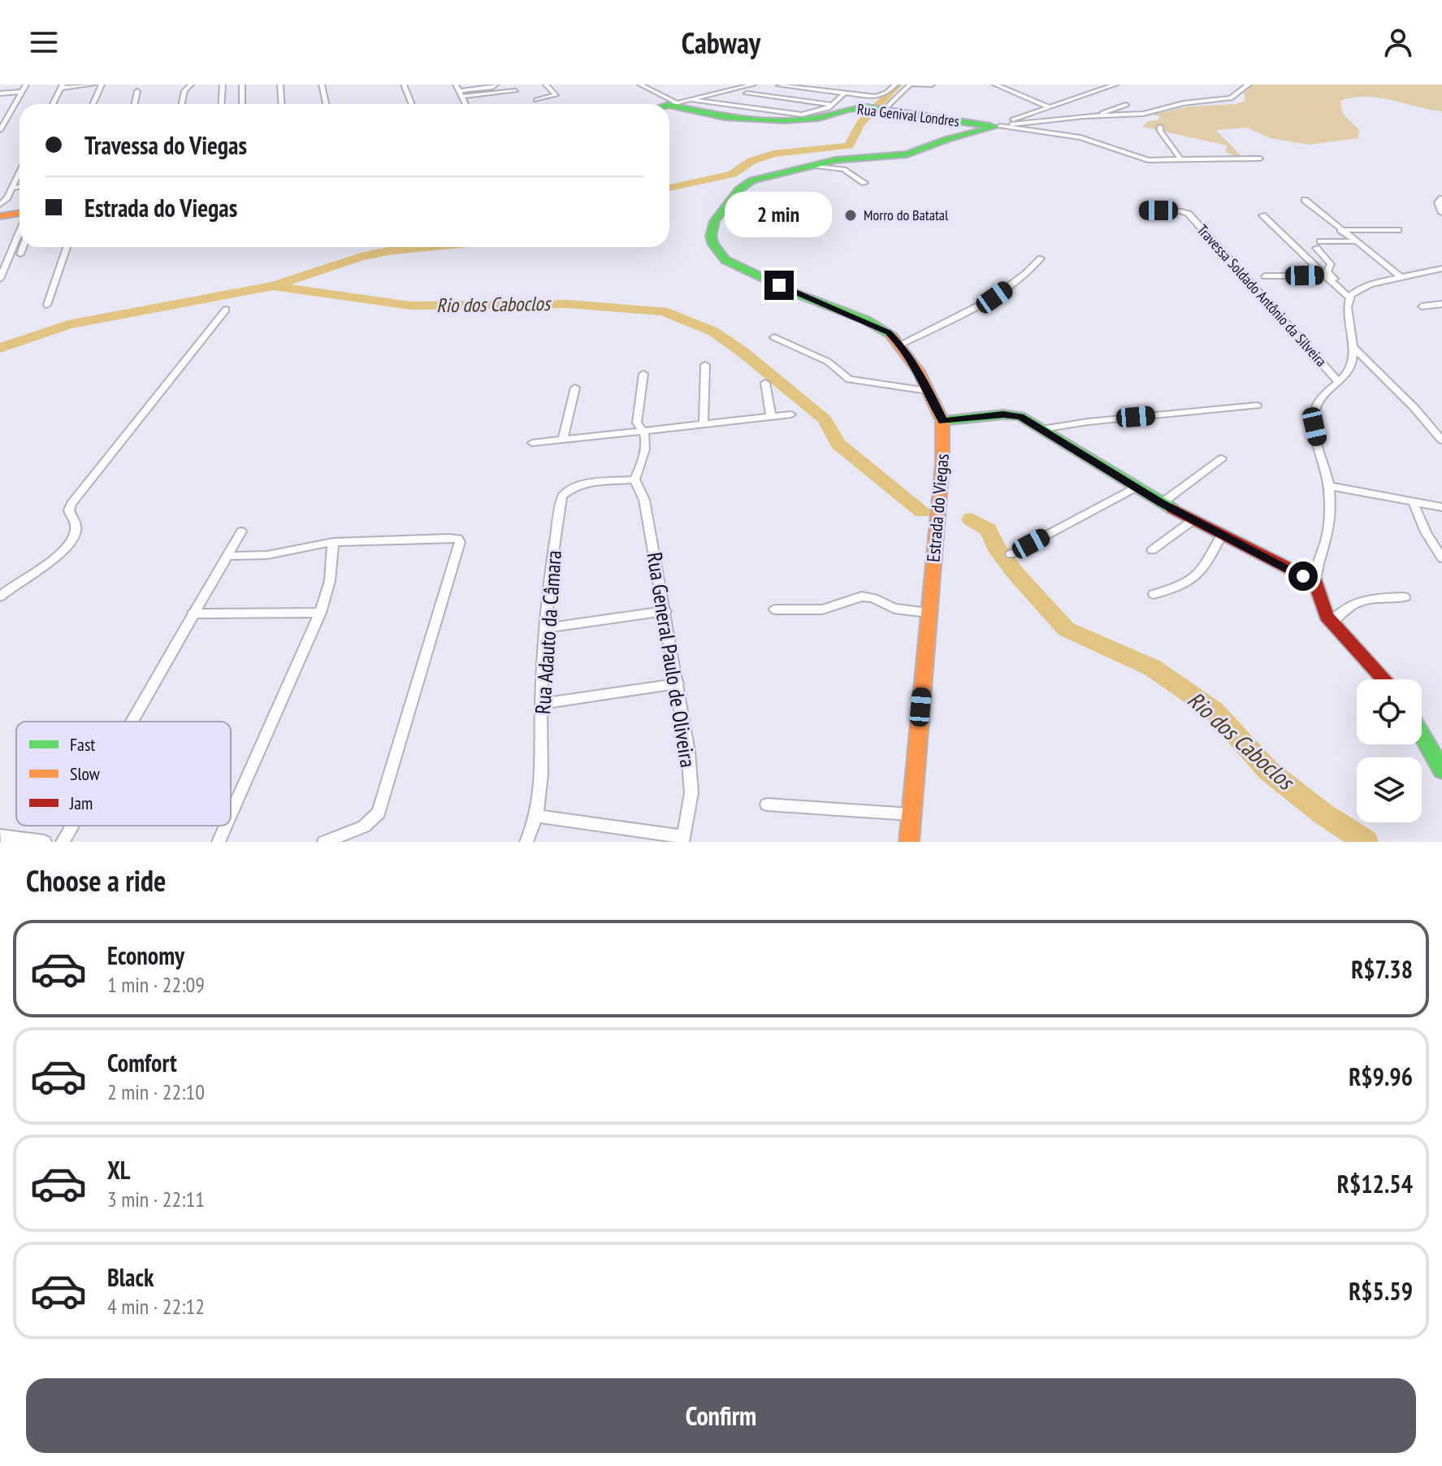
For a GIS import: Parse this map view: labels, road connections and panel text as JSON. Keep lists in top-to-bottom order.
{
  "streets": {
    "street": [
      "Rua Genival Londres",
      "Travessa Soldado Antônio da Silveira",
      "Estrada do Viegas",
      "Rua Adauto da Câmara",
      "Rua General Paulo de Oliveira"
    ]
  },
  "crossings": [
    ["Rua Genival Londres", "Estrada do Viegas"],
    ["Rua Adauto da Câmara", "Rua General Paulo de Oliveira"]
  ],
  "water": ["Rio dos Caboclos"],
  "places": ["Morro do Batatal"],
  "legend": ["Fast", "Slow", "Jam"],
  "page": {
    "header": "Cabway",
    "banner": ["Travessa do Viegas", "Estrada do Viegas"],
    "bubble": "2 min",
    "heading": "Choose a ride",
    "list": [
      {
        "name": "Economy",
        "note": "1 min · 22:09",
        "value": "R$7.38"
      },
      {
        "name": "Comfort",
        "note": "2 min · 22:10",
        "value": "R$9.96"
      },
      {
        "name": "XL",
        "note": "3 min · 22:11",
        "value": "R$12.54"
      },
      {
        "name": "Black",
        "note": "4 min · 22:12",
        "value": "R$5.59"
      }
    ],
    "buttons": "Confirm"
  }
}
